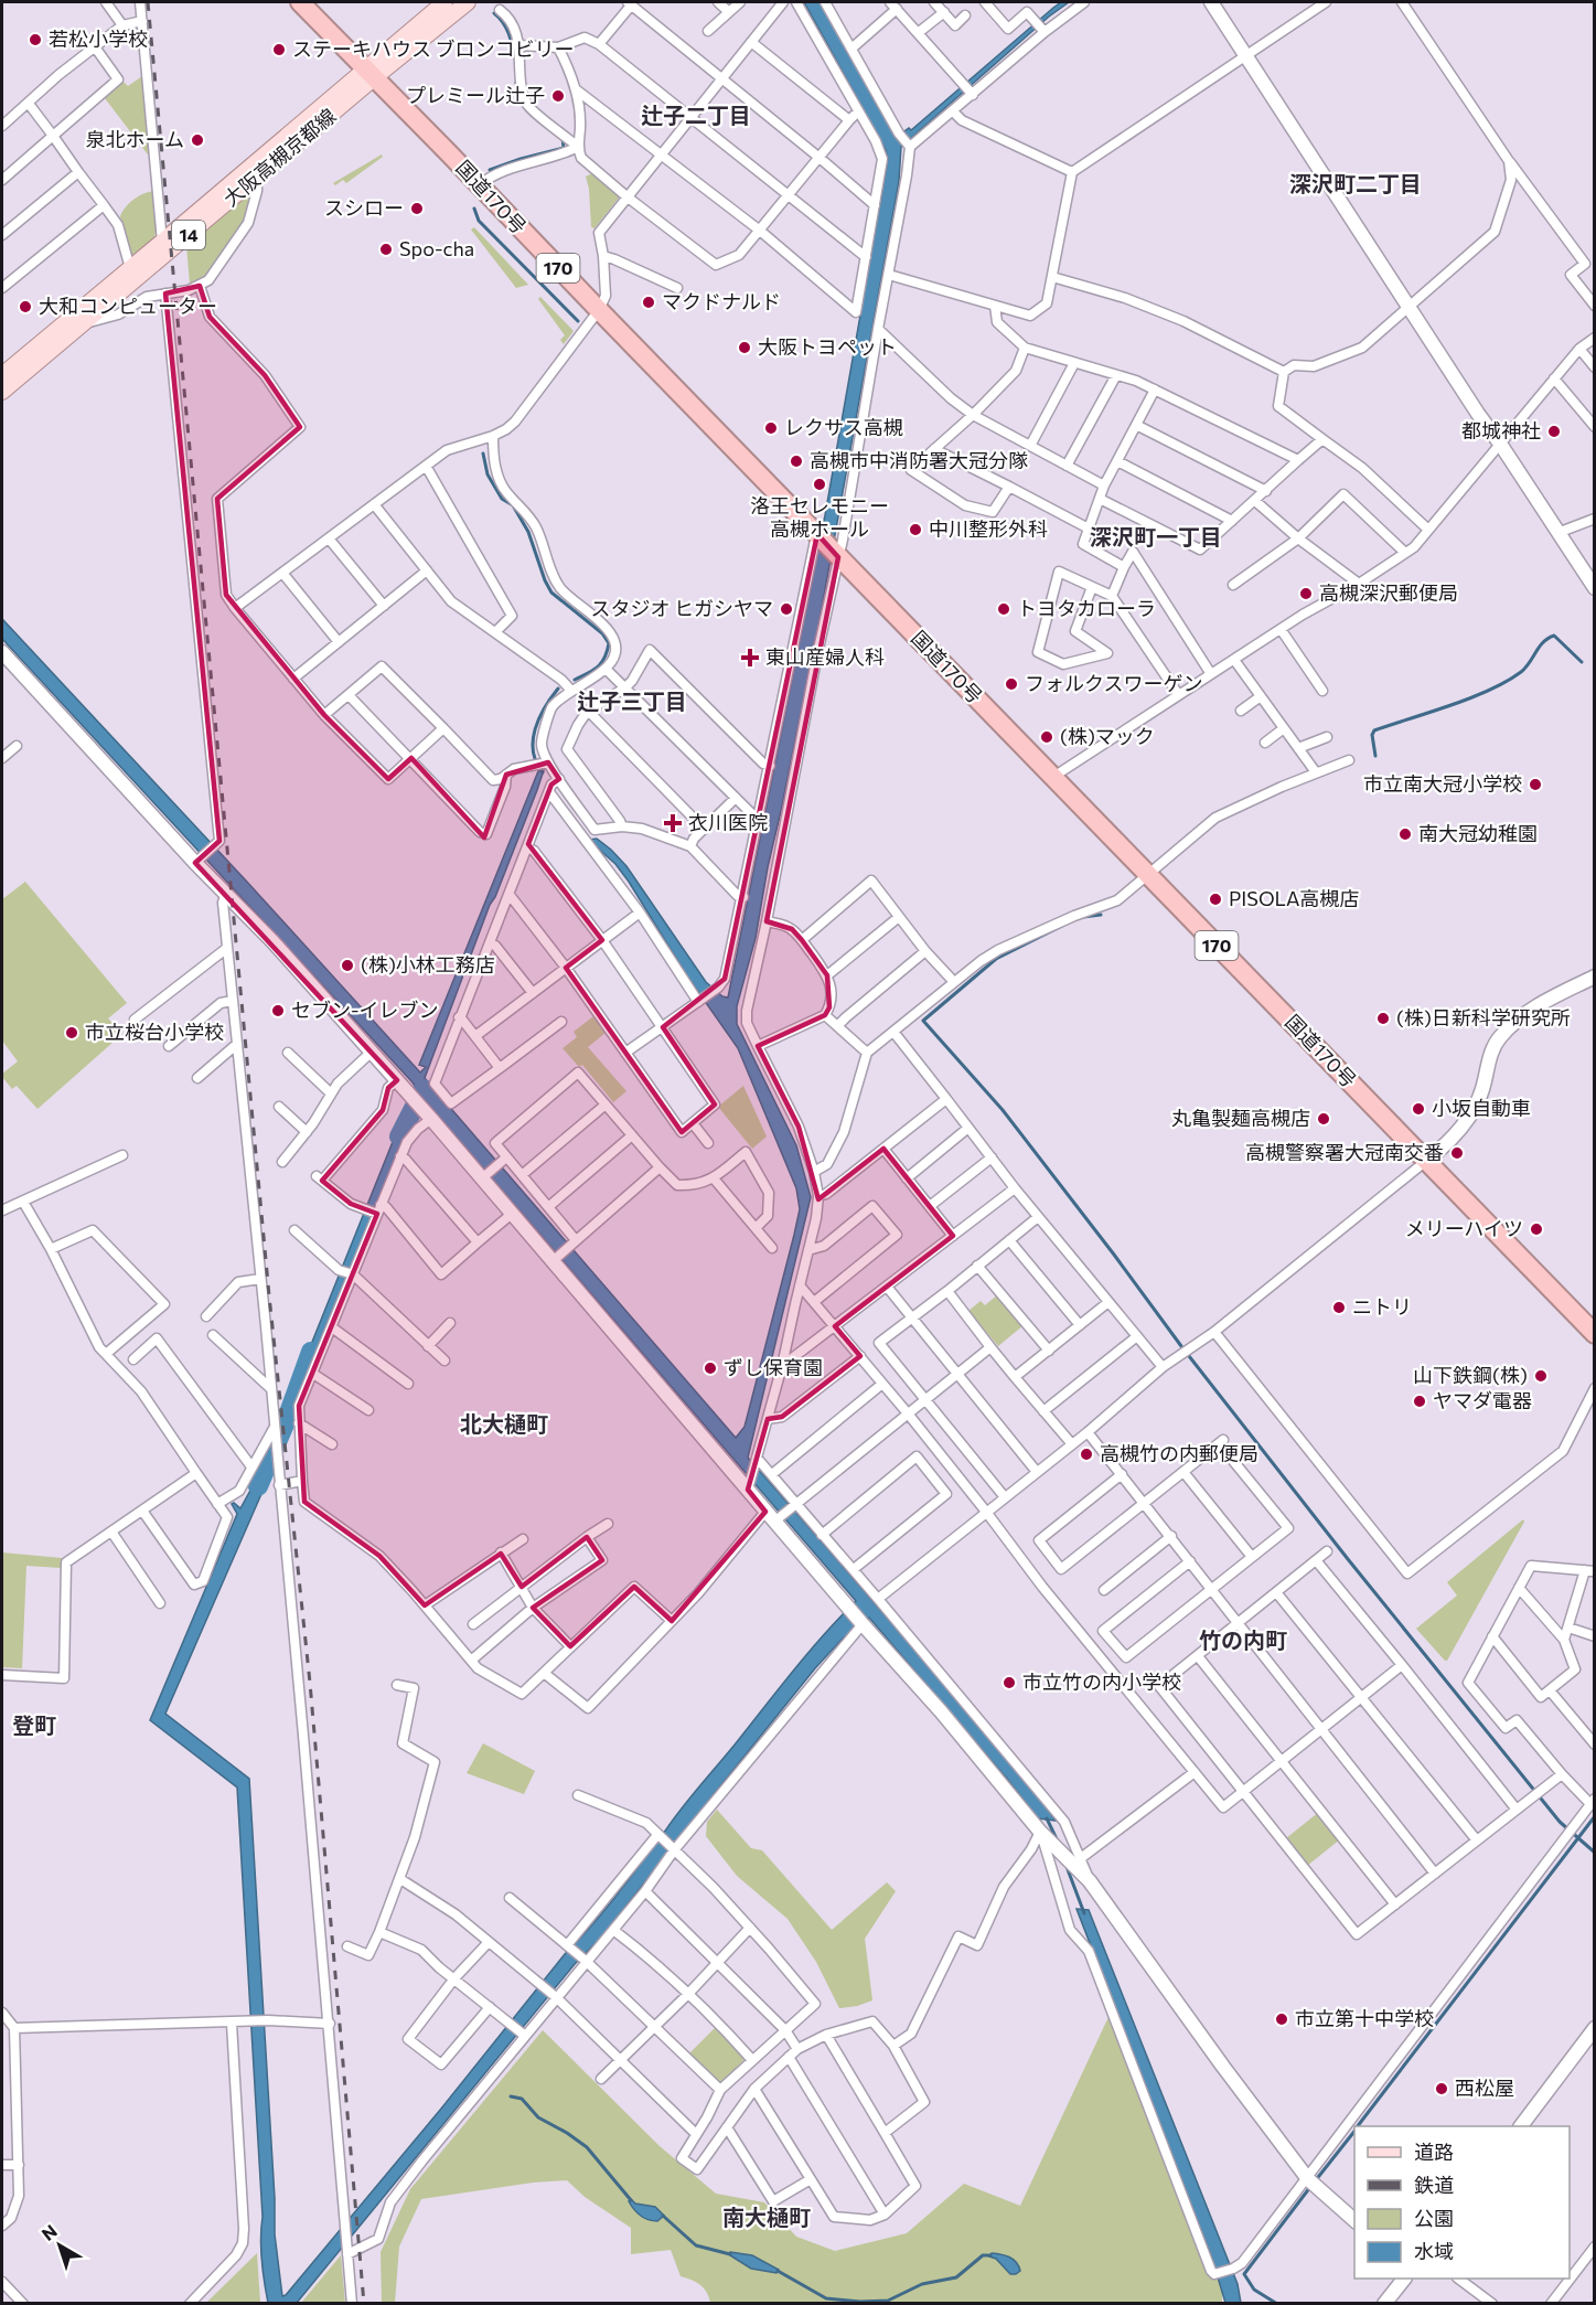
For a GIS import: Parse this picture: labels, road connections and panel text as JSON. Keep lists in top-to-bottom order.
{
  "streets": {
    "highway": ["国道170号", "170"],
    "main road": ["大阪高槻京都線", "14"]
  },
  "crossings": [
    ["大阪高槻京都線", "国道170号"]
  ],
  "districts": [
    "辻子二丁目",
    "深沢町二丁目",
    "深沢町一丁目",
    "辻子三丁目",
    "北大樋町",
    "竹の内町",
    "登町",
    "南大樋町"
  ],
  "places": {
    "other": [
      "若松小学校",
      "ステーキハウス ブロンコビリー",
      "プレミール辻子",
      "泉北ホーム",
      "スシロー",
      "Spo-cha",
      "マクドナルド",
      "大和コンピューター",
      "大阪トヨペット",
      "レクサス高槻",
      "都城神社",
      "高槻市中消防署大冠分隊",
      "洛王セレモニー 高槻ホール",
      "中川整形外科",
      "高槻深沢郵便局",
      "スタジオ ヒガシヤマ",
      "トヨタカローラ",
      "フォルクスワーゲン",
      "(株)マック",
      "市立南大冠小学校",
      "南大冠幼稚園",
      "PISOLA高槻店",
      "(株)小林工務店",
      "セブン-イレブン",
      "(株)日新科学研究所",
      "市立桜台小学校",
      "小坂自動車",
      "丸亀製麺高槻店",
      "高槻警察署大冠南交番",
      "メリーハイツ",
      "ニトリ",
      "ずし保育園",
      "山下鉄鋼(株)",
      "ヤマダ電器",
      "高槻竹の内郵便局",
      "市立竹の内小学校",
      "市立第十中学校",
      "西松屋"
    ],
    "health": ["東山産婦人科", "衣川医院"]
  },
  "legend": [
    "道路",
    "鉄道",
    "公園",
    "水域"
  ],
  "north": "top left"
}
